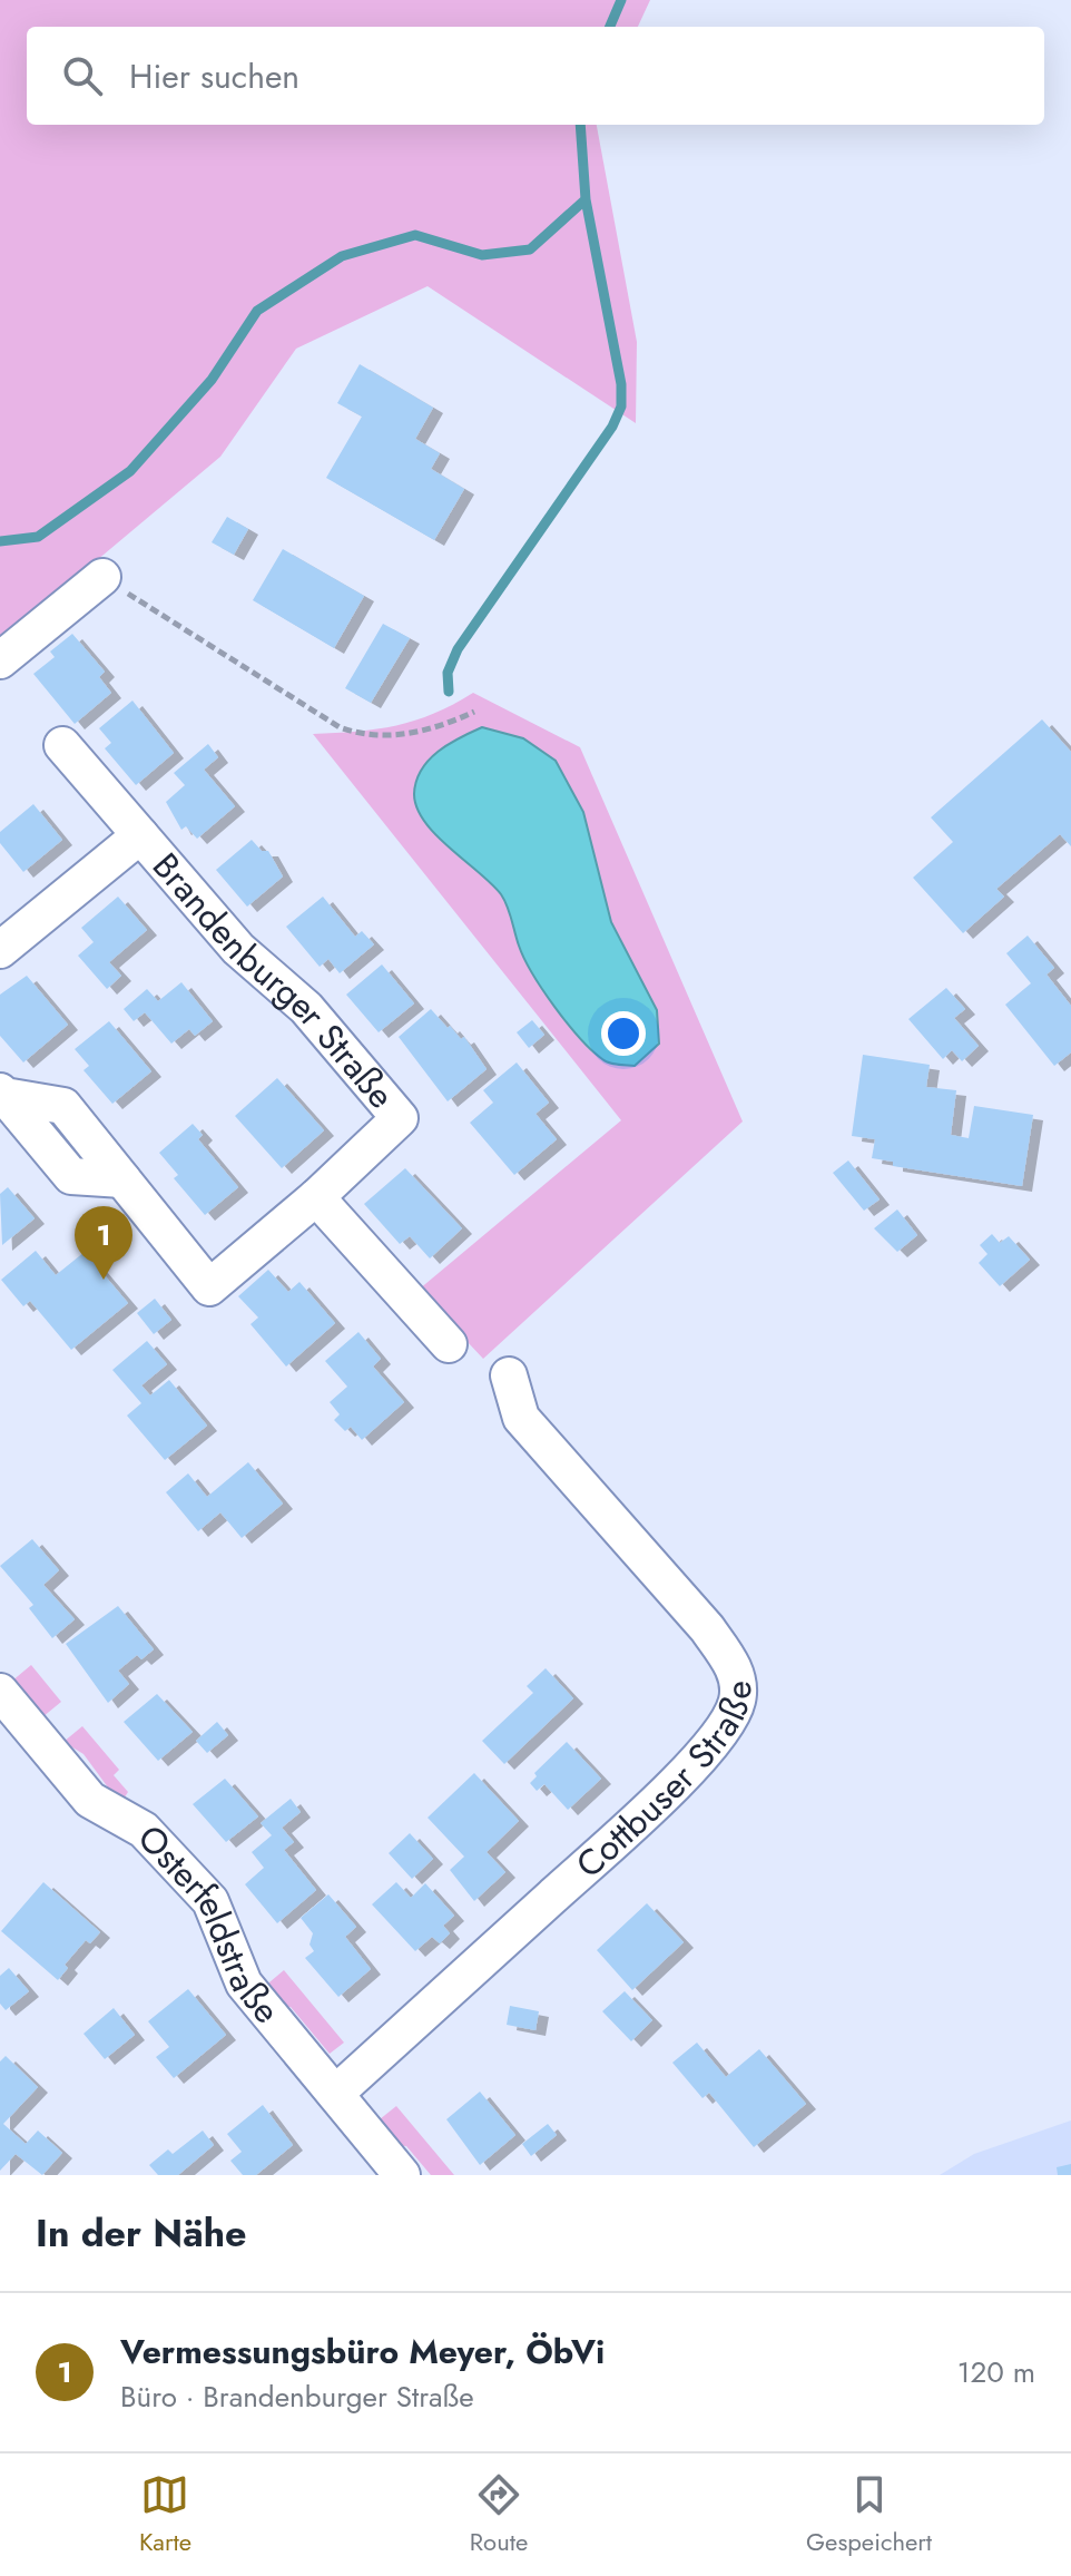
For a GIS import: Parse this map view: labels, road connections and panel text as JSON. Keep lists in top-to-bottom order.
{
  "streets": {
    "street": ["Brandenburger Straße", "Cottbuser Straße", "Osterfeldstraße"]
  },
  "crossings": [
    ["Cottbuser Straße", "Osterfeldstraße"]
  ],
  "page": {
    "search": "Hier suchen",
    "pins": "1",
    "heading": "In der Nähe",
    "list": [
      {
        "mark": "1",
        "name": "Vermessungsbüro Meyer, ÖbVi",
        "note": "Büro · Brandenburger Straße",
        "value": "120 m"
      }
    ],
    "nav": ["Karte", "Route", "Gespeichert"]
  }
}
